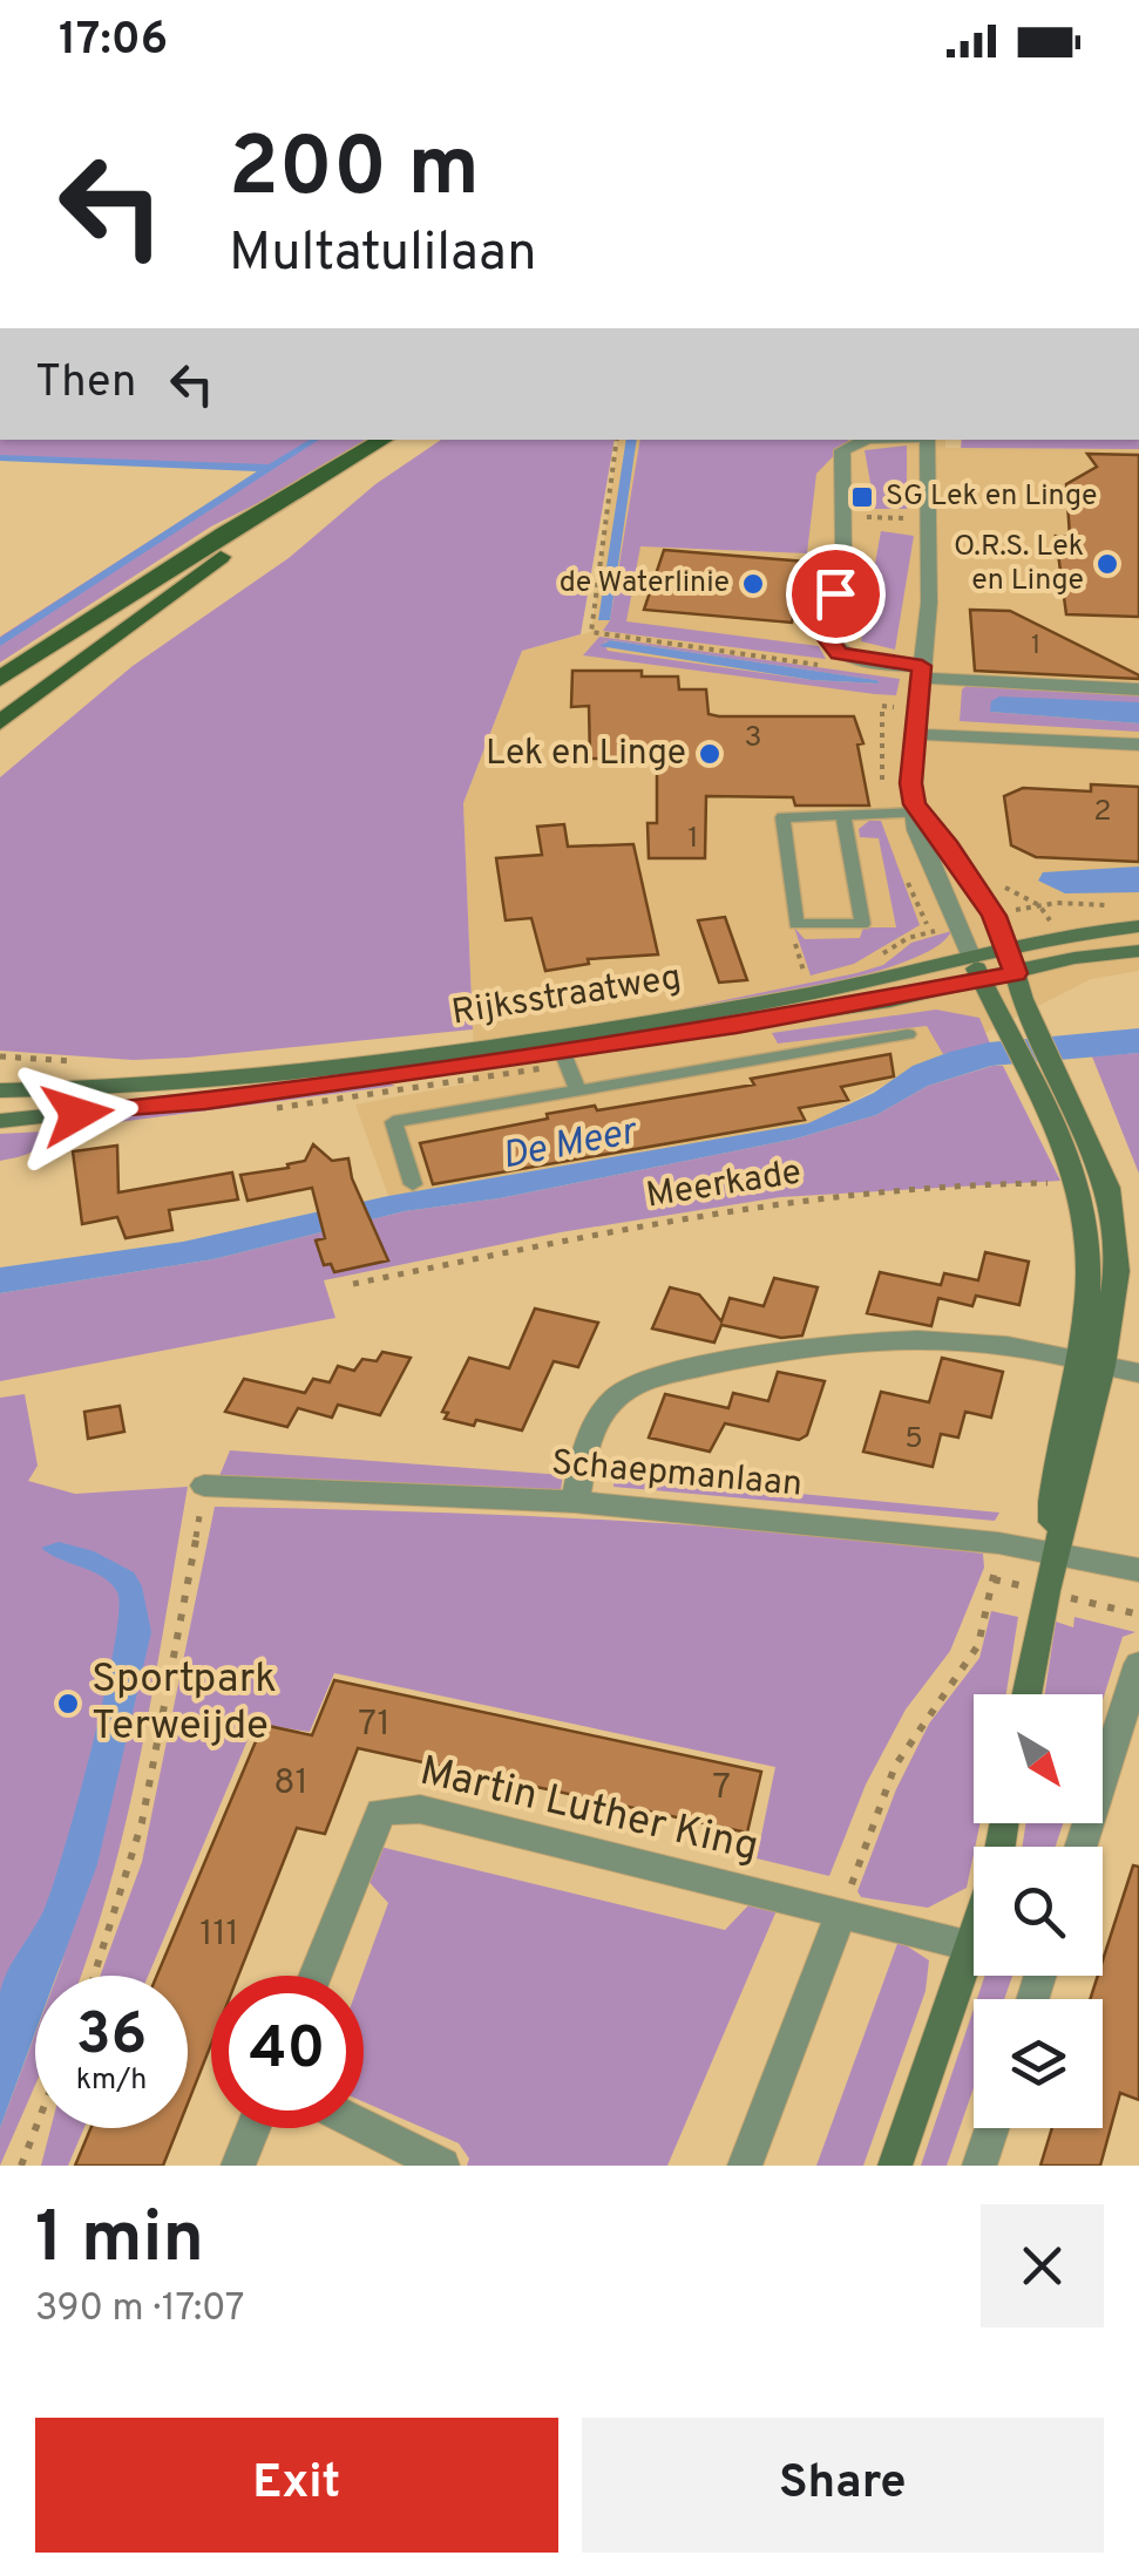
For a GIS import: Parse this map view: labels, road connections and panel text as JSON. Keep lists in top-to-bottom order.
{
  "streets": {
    "street": ["Rijksstraatweg", "Schaepmanlaan", "Martin Luther King"],
    "path": ["Meerkade"]
  },
  "water": ["De Meer"],
  "places": {
    "transit": ["SG Lek en Linge"],
    "other": [
      "O.R.S. Lek en Linge",
      "de Waterlinie",
      "Lek en Linge",
      "Sportpark Terweijde"
    ]
  },
  "house_numbers": [
    "1",
    "3",
    "2",
    "1",
    "5",
    "71",
    "81",
    "7",
    "111"
  ],
  "north": "bottom right",
  "page": {
    "status": "17:06",
    "turn": ["200 m", "Multatulilaan"],
    "then": "Then",
    "speed": "36 km/h",
    "limit": "40",
    "heading": ["1 min", "390 m · 17:07"],
    "buttons": ["Exit", "Share"]
  }
}
